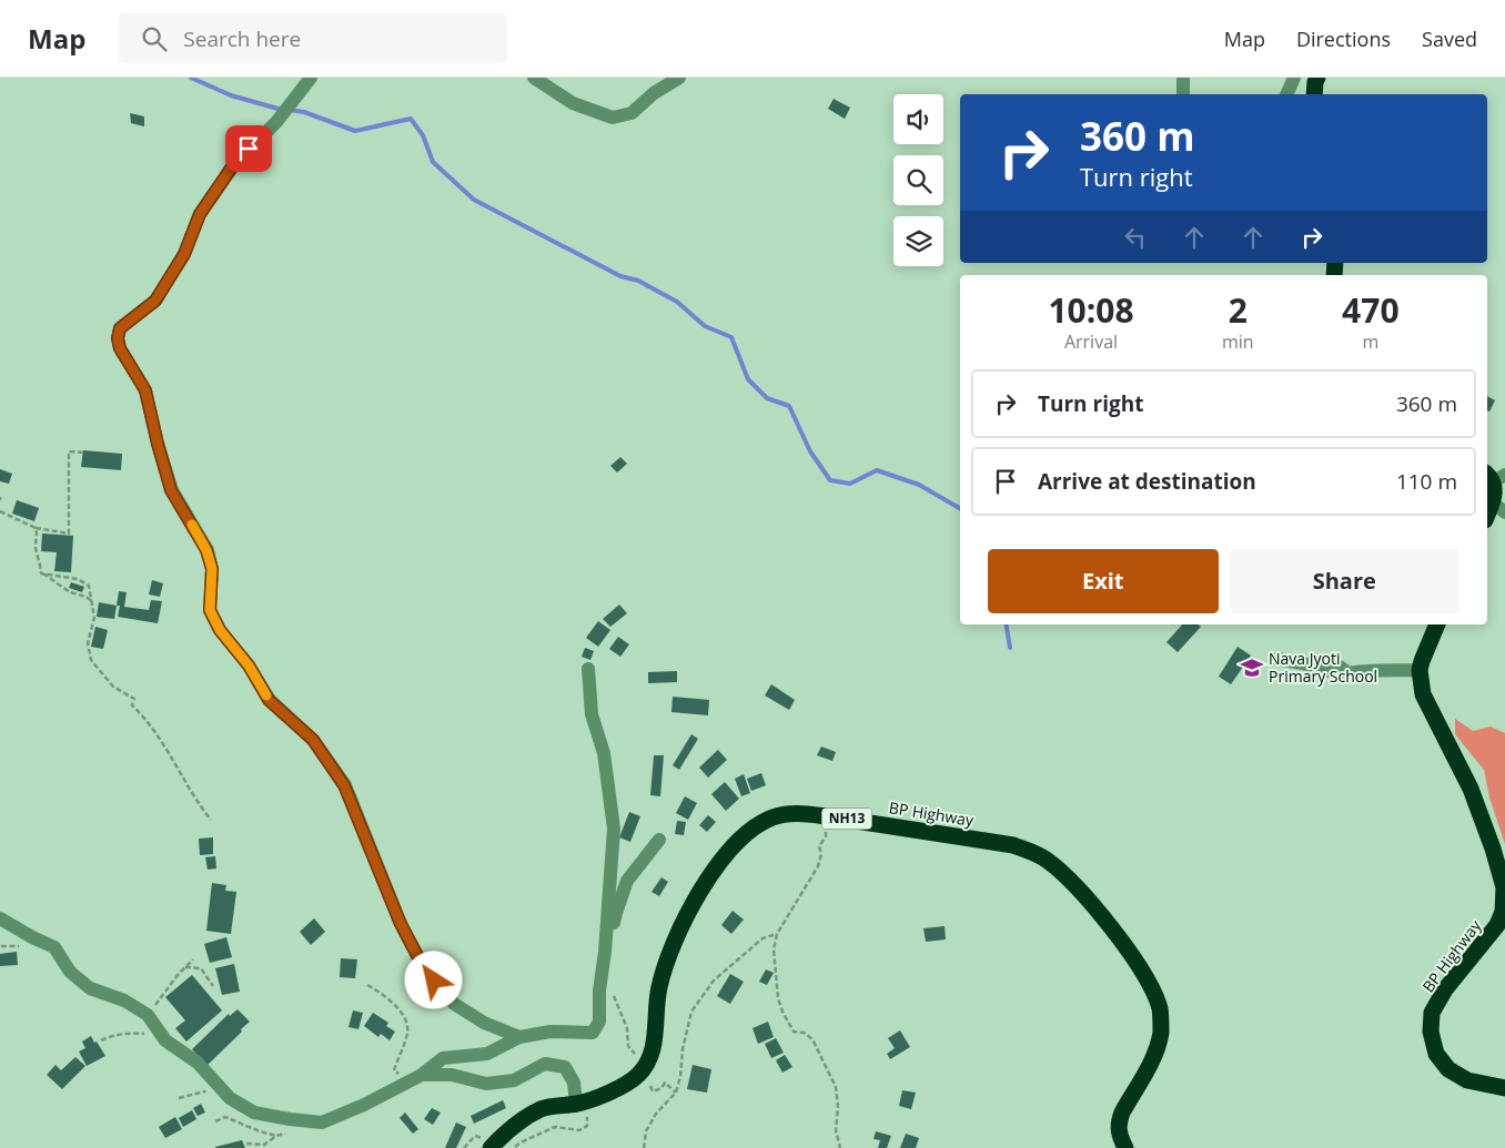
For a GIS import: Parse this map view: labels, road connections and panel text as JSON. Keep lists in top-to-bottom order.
{
  "streets": {
    "highway": ["BP Highway", "NH13"]
  },
  "places": {
    "school or university": ["Nava Jyoti Primary School"]
  },
  "page": {
    "header": "Map",
    "search": "Search here",
    "nav": ["Map", "Directions", "Saved"],
    "turn": ["360 m", "Turn right"],
    "eta": [
      "10:08",
      "Arrival",
      "2",
      "min",
      "470",
      "m"
    ],
    "list": [
      {
        "name": "Turn right",
        "value": "360 m"
      },
      {
        "name": "Arrive at destination",
        "value": "110 m"
      }
    ],
    "buttons": ["Exit", "Share"]
  }
}
